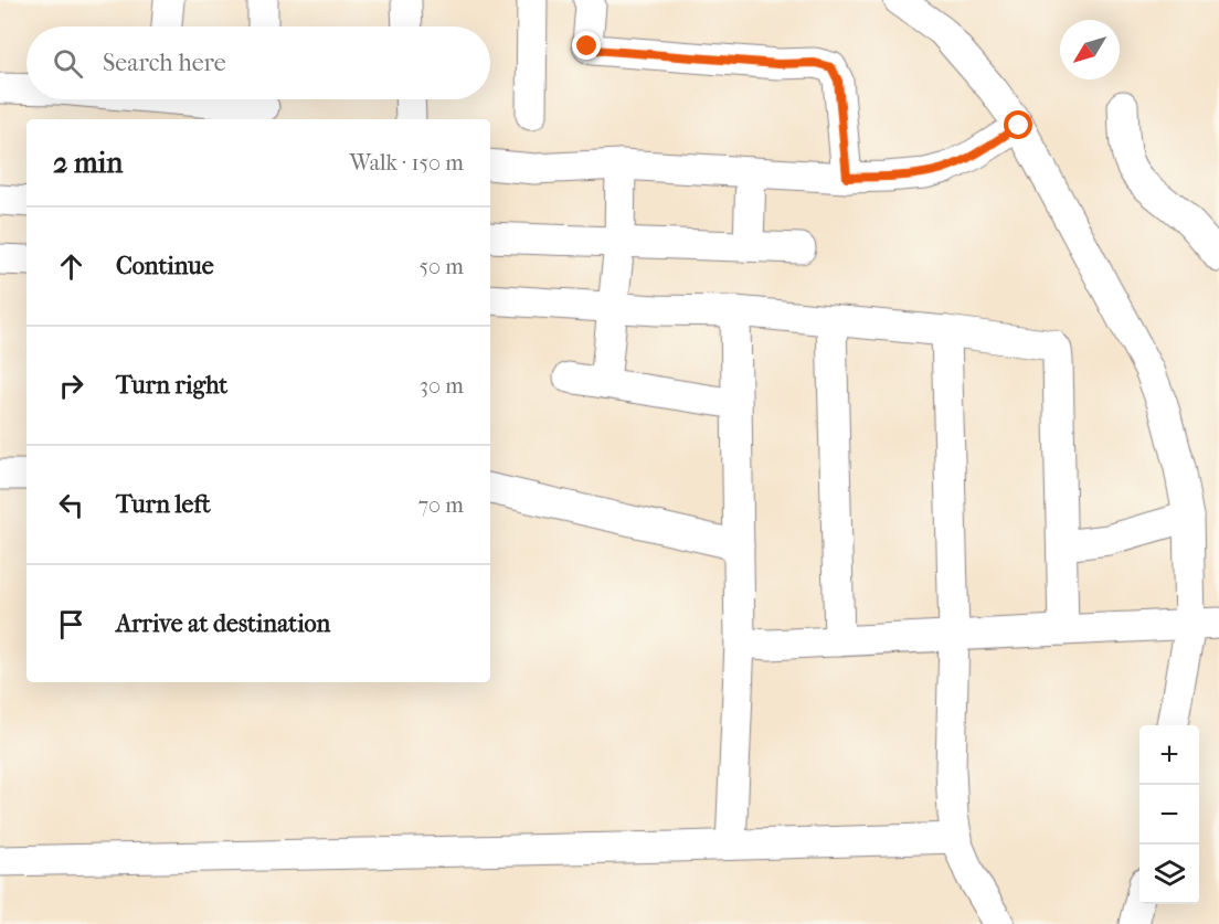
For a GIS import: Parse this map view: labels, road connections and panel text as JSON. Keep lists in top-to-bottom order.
{
  "north": "bottom left",
  "page": {
    "search": "Search here",
    "heading": ["2 min", "Walk · 150 m"],
    "list": [
      ["Continue", "50 m"],
      ["Turn right", "30 m"],
      ["Turn left", "70 m"],
      "Arrive at destination"
    ],
    "map_buttons": ["+", "−"]
  }
}
